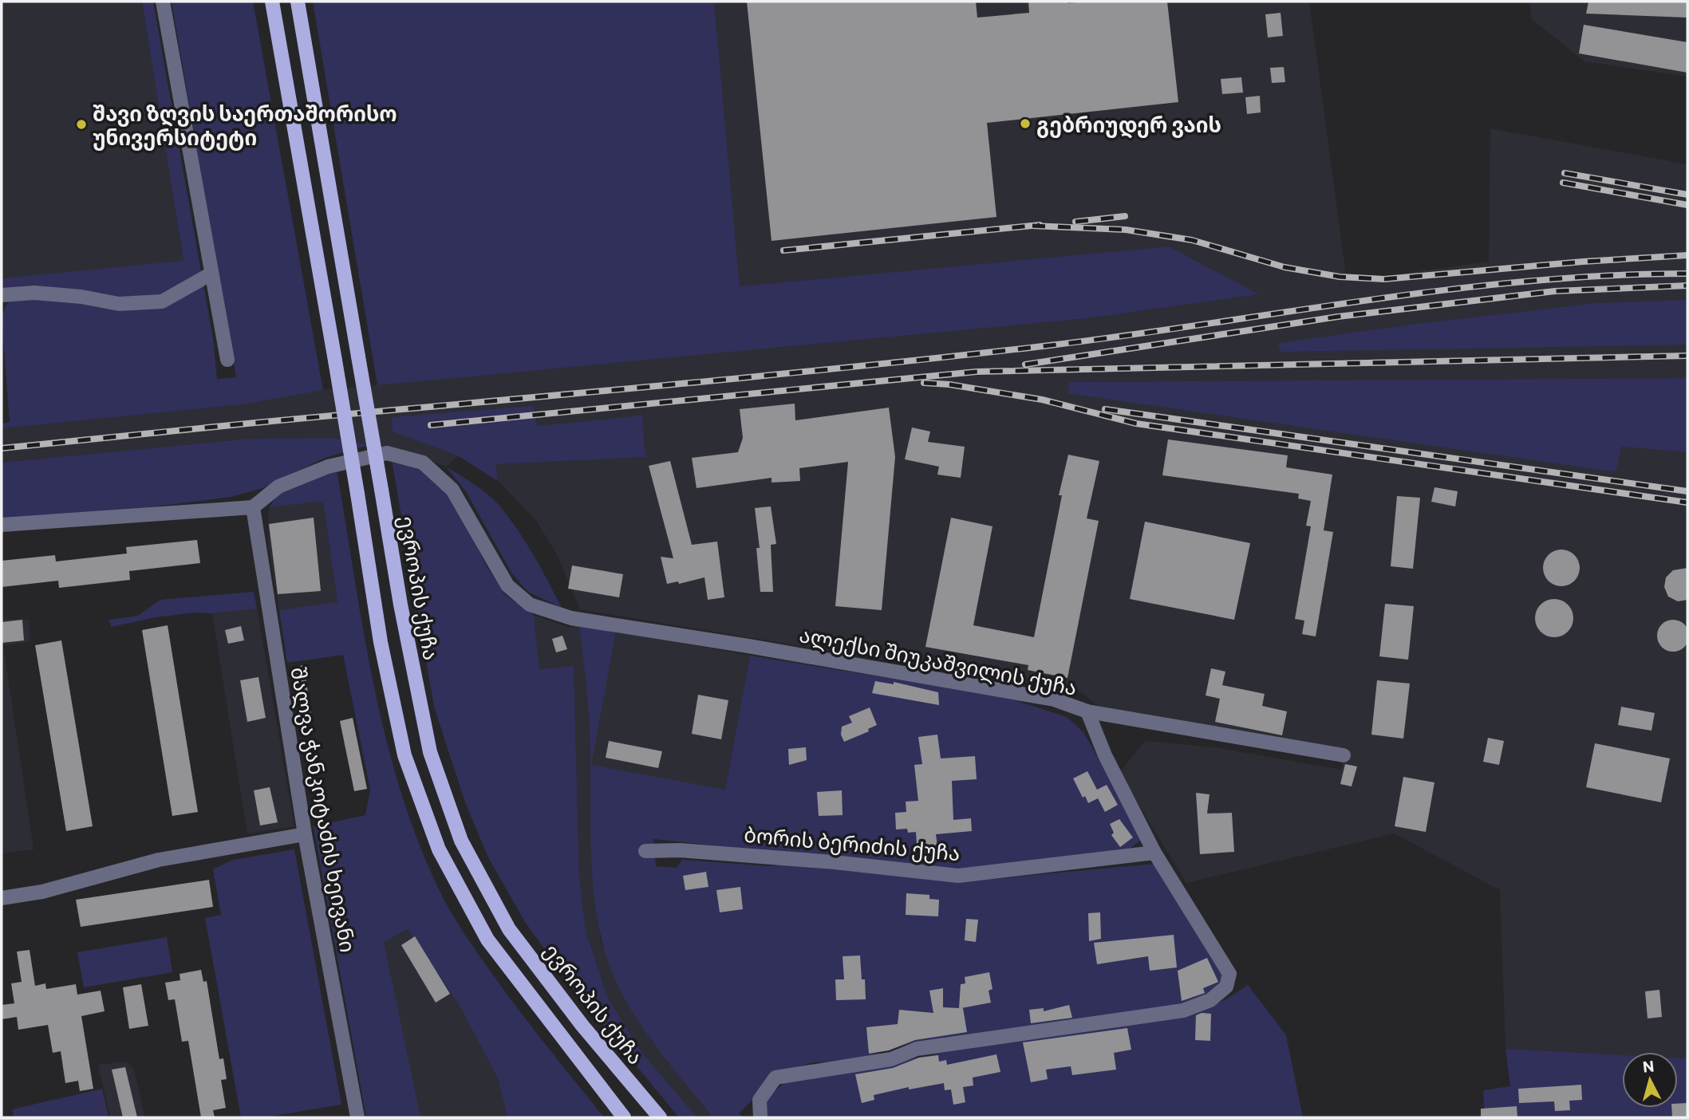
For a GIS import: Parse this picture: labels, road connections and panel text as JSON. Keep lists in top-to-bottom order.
{
  "streets": {
    "main road": ["ევროპის ქუჩა"],
    "street": ["ალექსი შიუკაშვილის ქუჩა", "შალვა ჭანკოტაძის ხეივანი", "ბორის ბერიძის ქუჩა"]
  },
  "crossings": [
    ["ალექსი შიუკაშვილის ქუჩა", "შალვა ჭანკოტაძის ხეივანი"],
    ["ალექსი შიუკაშვილის ქუჩა", "ბორის ბერიძის ქუჩა"]
  ],
  "places": ["გებრიუდერ ვაის", "შავი ზღვის საერთაშორისო უნივერსიტეტი"],
  "north": "top"
}
